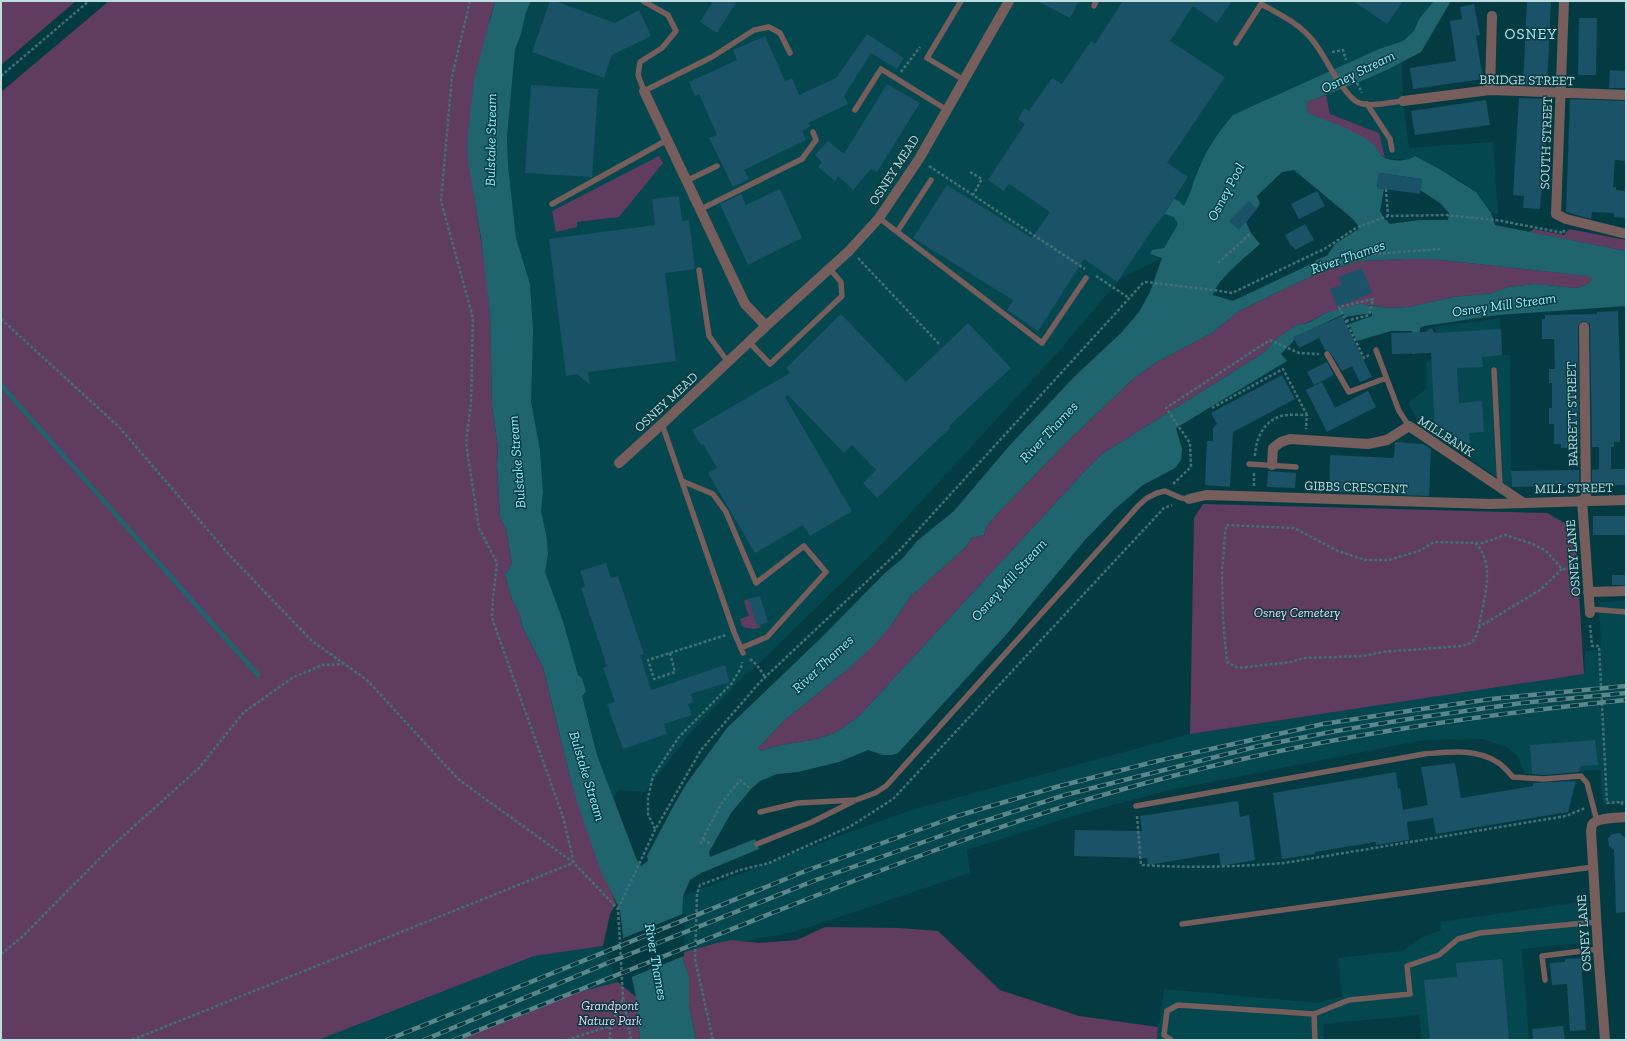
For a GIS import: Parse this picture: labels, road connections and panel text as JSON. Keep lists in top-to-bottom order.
{
  "streets": {
    "street": [
      "BRIDGE STREET",
      "SOUTH STREET",
      "OSNEY MEAD",
      "BARRETT STREET",
      "MILLBANK",
      "GIBBS CRESCENT",
      "MILL STREET",
      "OSNEY LANE"
    ]
  },
  "crossings": [
    ["BRIDGE STREET", "SOUTH STREET"],
    ["BARRETT STREET", "MILL STREET"],
    ["BARRETT STREET", "OSNEY LANE"],
    ["MILLBANK", "GIBBS CRESCENT"],
    ["MILLBANK", "MILL STREET"],
    ["GIBBS CRESCENT", "MILL STREET"],
    ["MILL STREET", "OSNEY LANE"]
  ],
  "districts": ["OSNEY"],
  "water": [
    "Osney Stream",
    "Bulstake Stream",
    "Osney Pool",
    "River Thames",
    "Osney Mill Stream"
  ],
  "parks": ["Osney Cemetery", "Grandpont Nature Park"]
}
